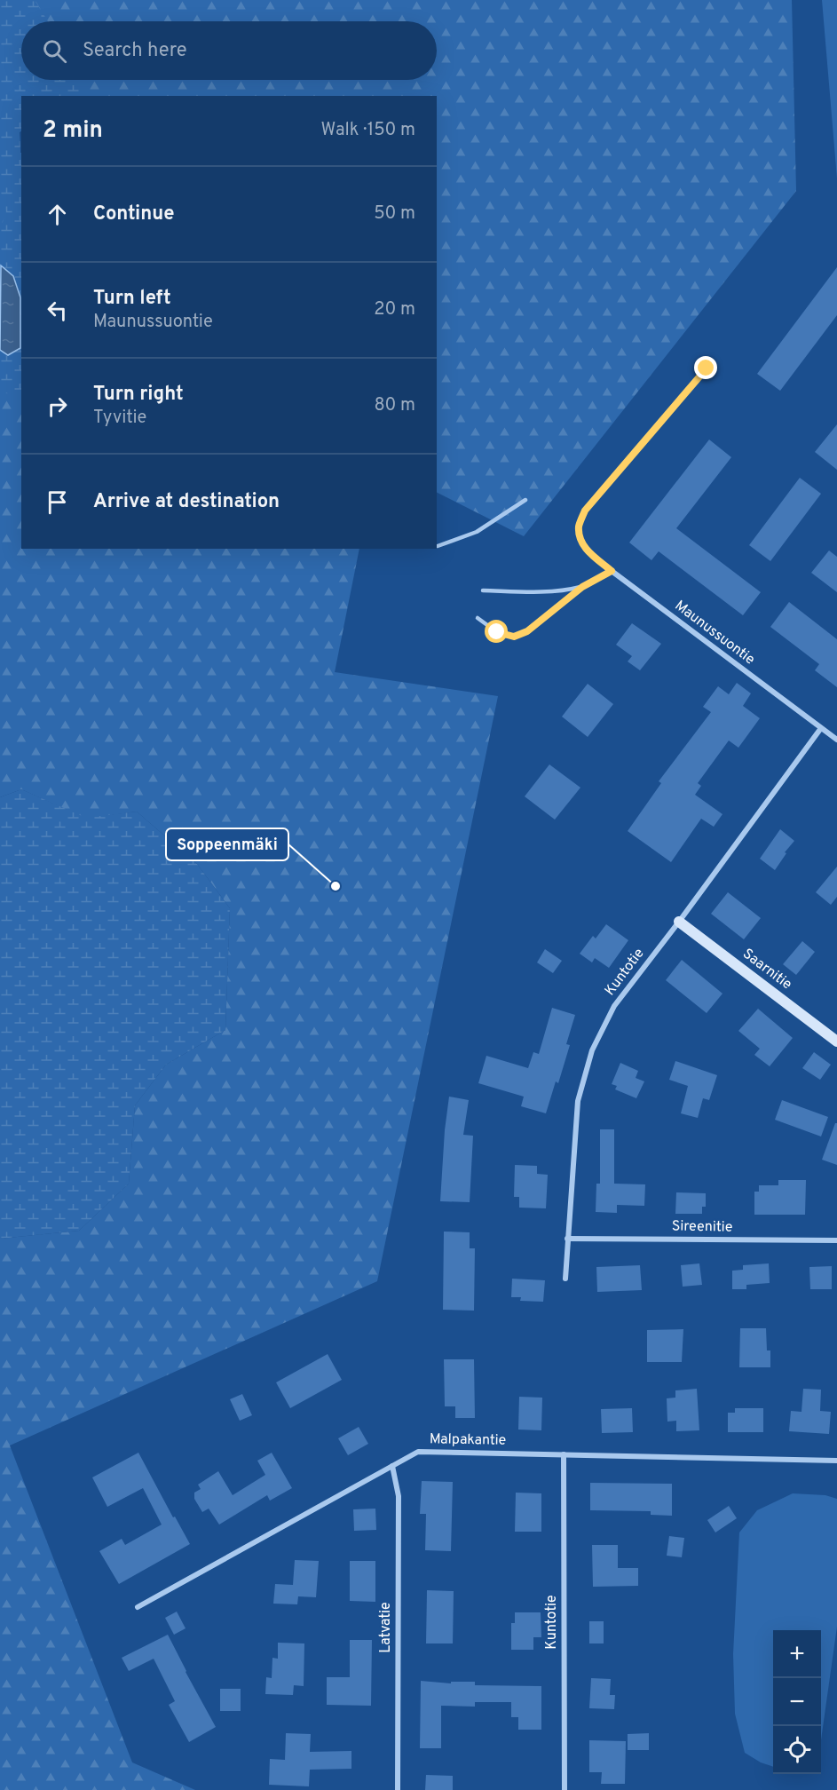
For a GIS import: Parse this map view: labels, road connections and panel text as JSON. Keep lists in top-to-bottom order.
{
  "streets": {
    "street": [
      "Maunussuontie",
      "Saarnitie",
      "Kuntotie",
      "Sireenitie",
      "Malpakantie",
      "Latvatie"
    ]
  },
  "crossings": [
    ["Maunussuontie", "Kuntotie"],
    ["Saarnitie", "Kuntotie"],
    ["Kuntotie", "Sireenitie"],
    ["Kuntotie", "Malpakantie"],
    ["Malpakantie", "Latvatie"]
  ],
  "places": ["Soppeenmäki"],
  "page": {
    "search": "Search here",
    "heading": ["2 min", "Walk · 150 m"],
    "list": [
      ["Continue", "50 m"],
      ["Turn left", "Maunussuontie", "20 m"],
      ["Turn right", "Tyvitie", "80 m"],
      "Arrive at destination"
    ],
    "map_buttons": ["+", "−"]
  }
}
